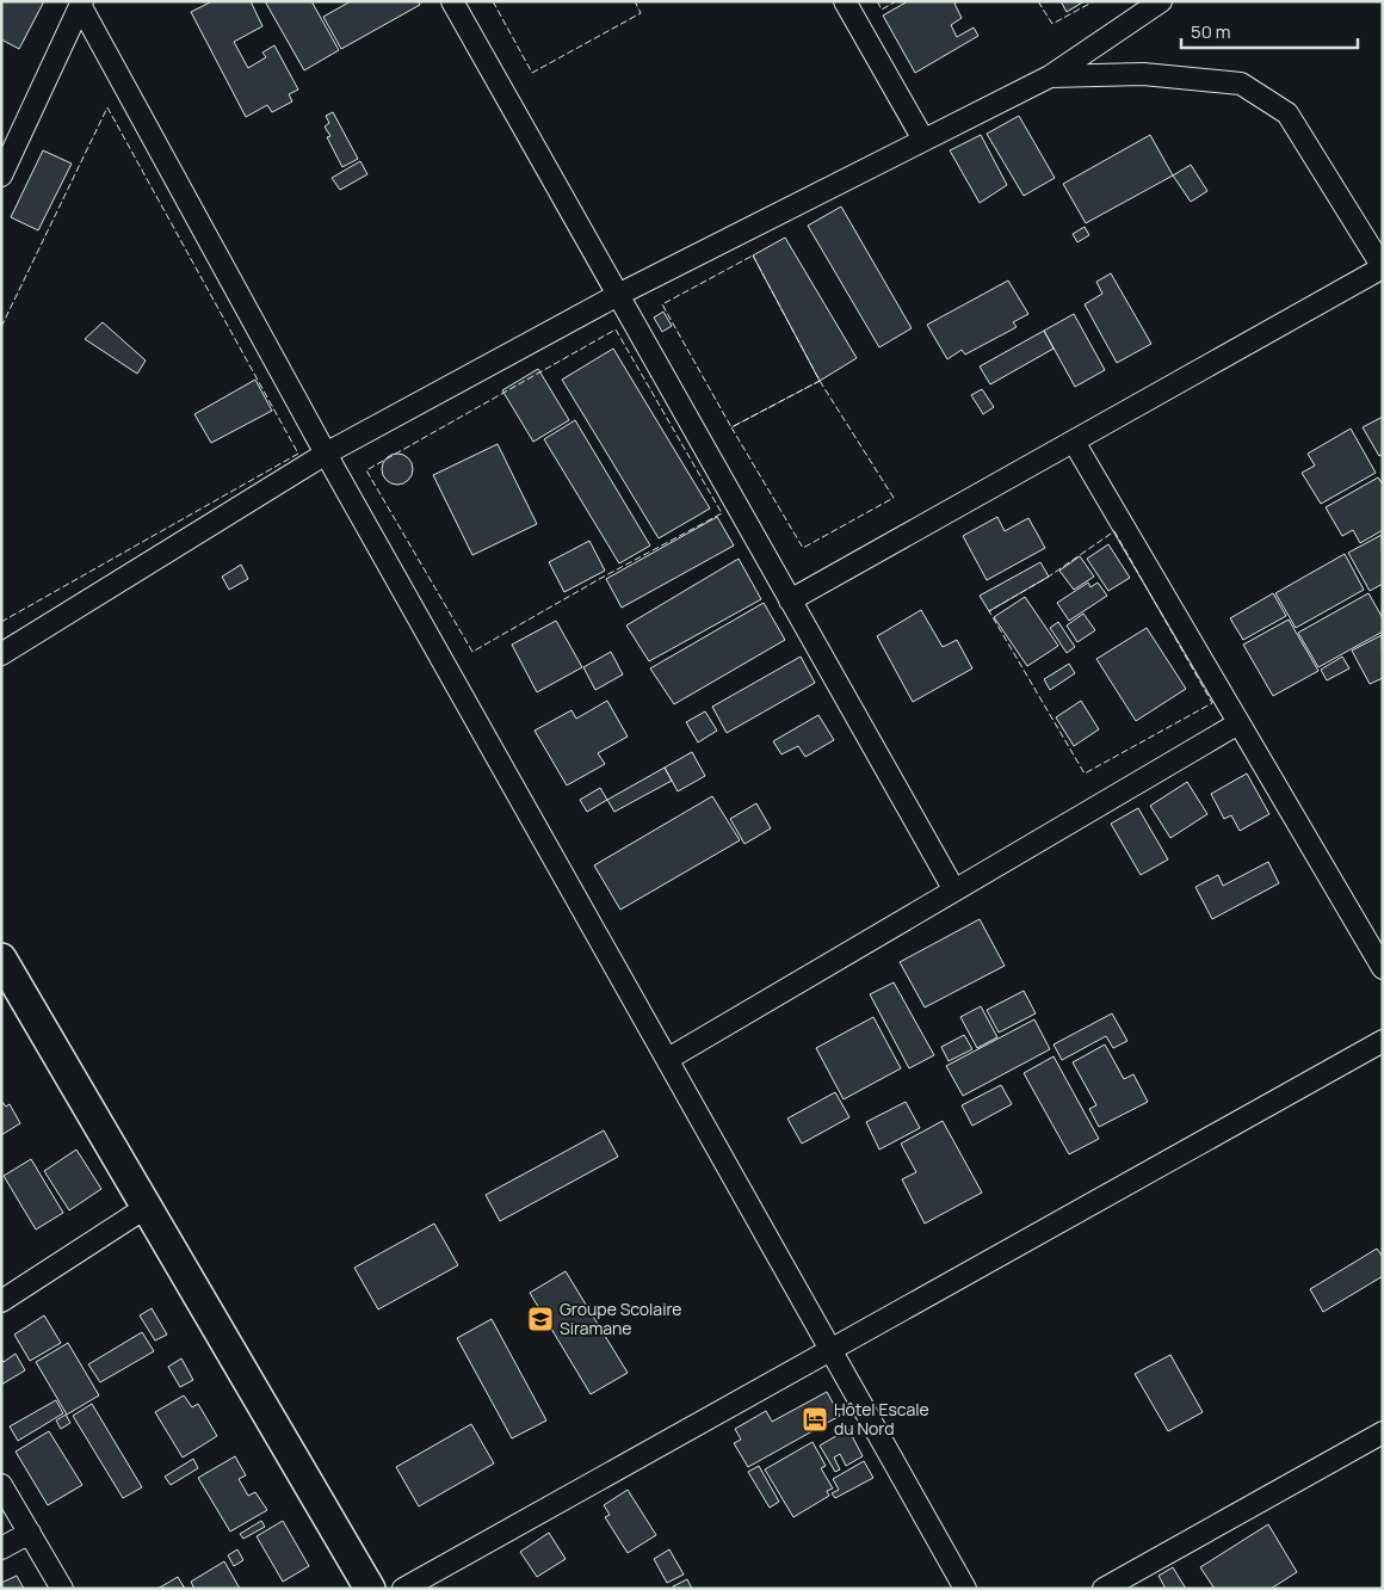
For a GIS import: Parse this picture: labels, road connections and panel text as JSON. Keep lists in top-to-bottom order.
{
  "places": {
    "school or university": ["Groupe Scolaire Siramane"],
    "hotel": ["Hôtel Escale du Nord"]
  },
  "scale_bar": "50 m"
}
